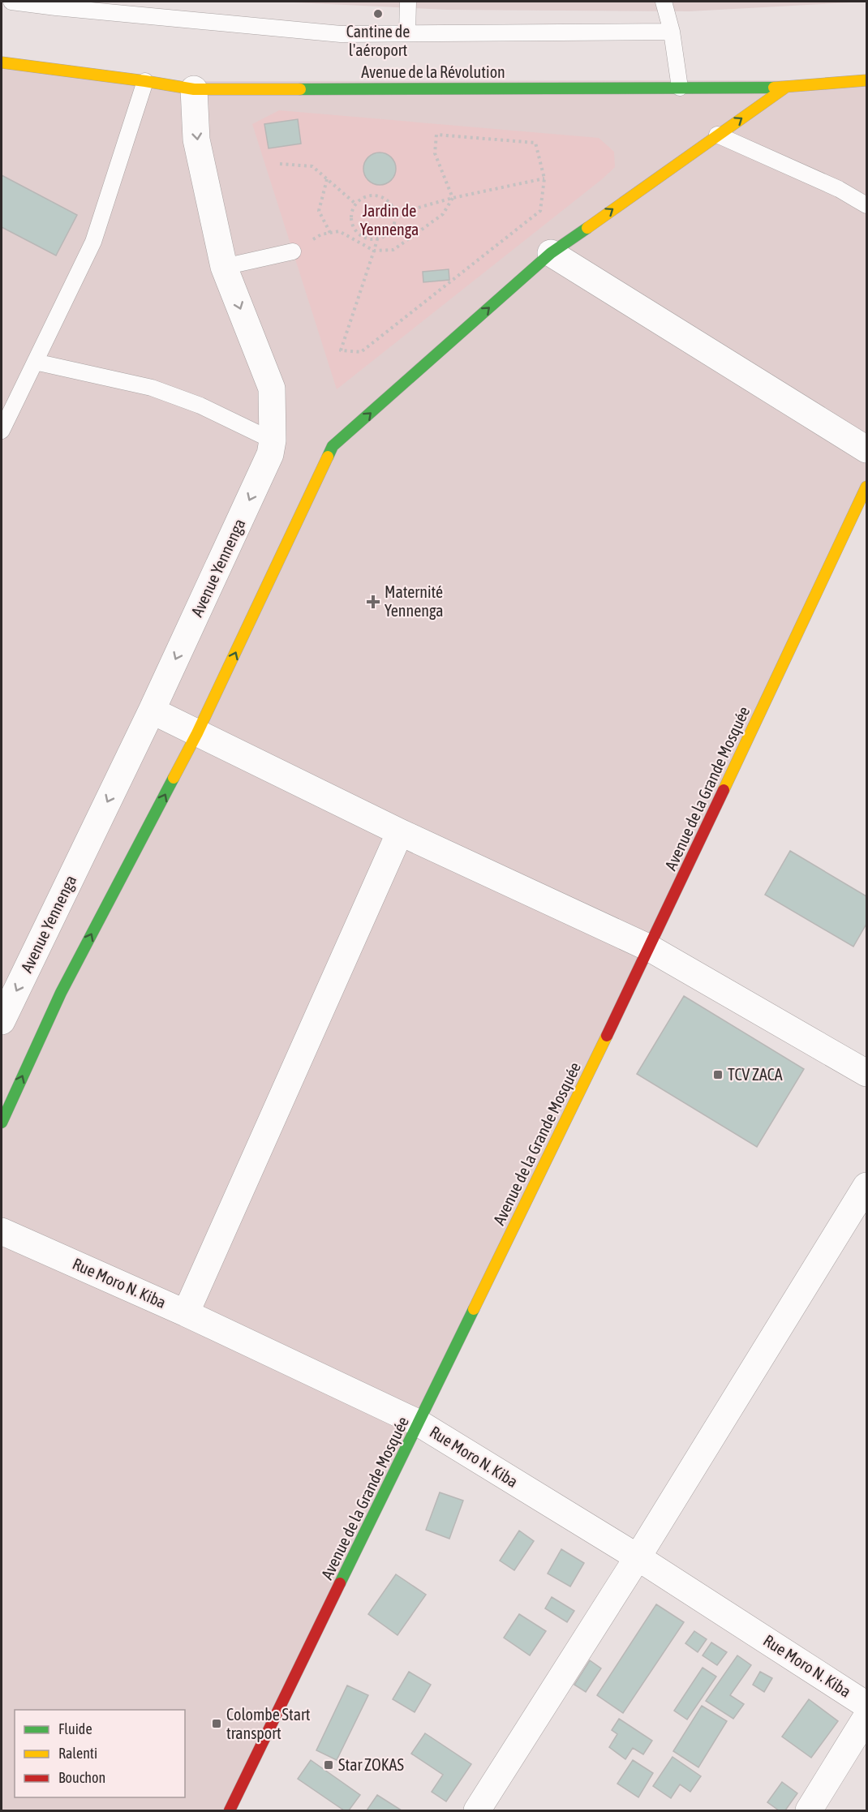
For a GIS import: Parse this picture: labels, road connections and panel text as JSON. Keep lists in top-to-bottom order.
{
  "streets": {
    "street": [
      "Avenue de la Révolution",
      "Avenue Yennenga",
      "Avenue de la Grande Mosquée",
      "Rue Moro N. Kiba"
    ]
  },
  "crossings": [
    ["Avenue de la Révolution", "Avenue Yennenga"],
    ["Avenue de la Grande Mosquée", "Rue Moro N. Kiba"]
  ],
  "parks": ["Jardin de Yennenga"],
  "places": {
    "other": ["Cantine de l'aéroport"],
    "health": ["Maternité Yennenga"],
    "transit": ["TCV ZACA", "Colombe Start transport", "Star ZOKAS"]
  },
  "legend": ["Fluide", "Ralenti", "Bouchon"]
}
